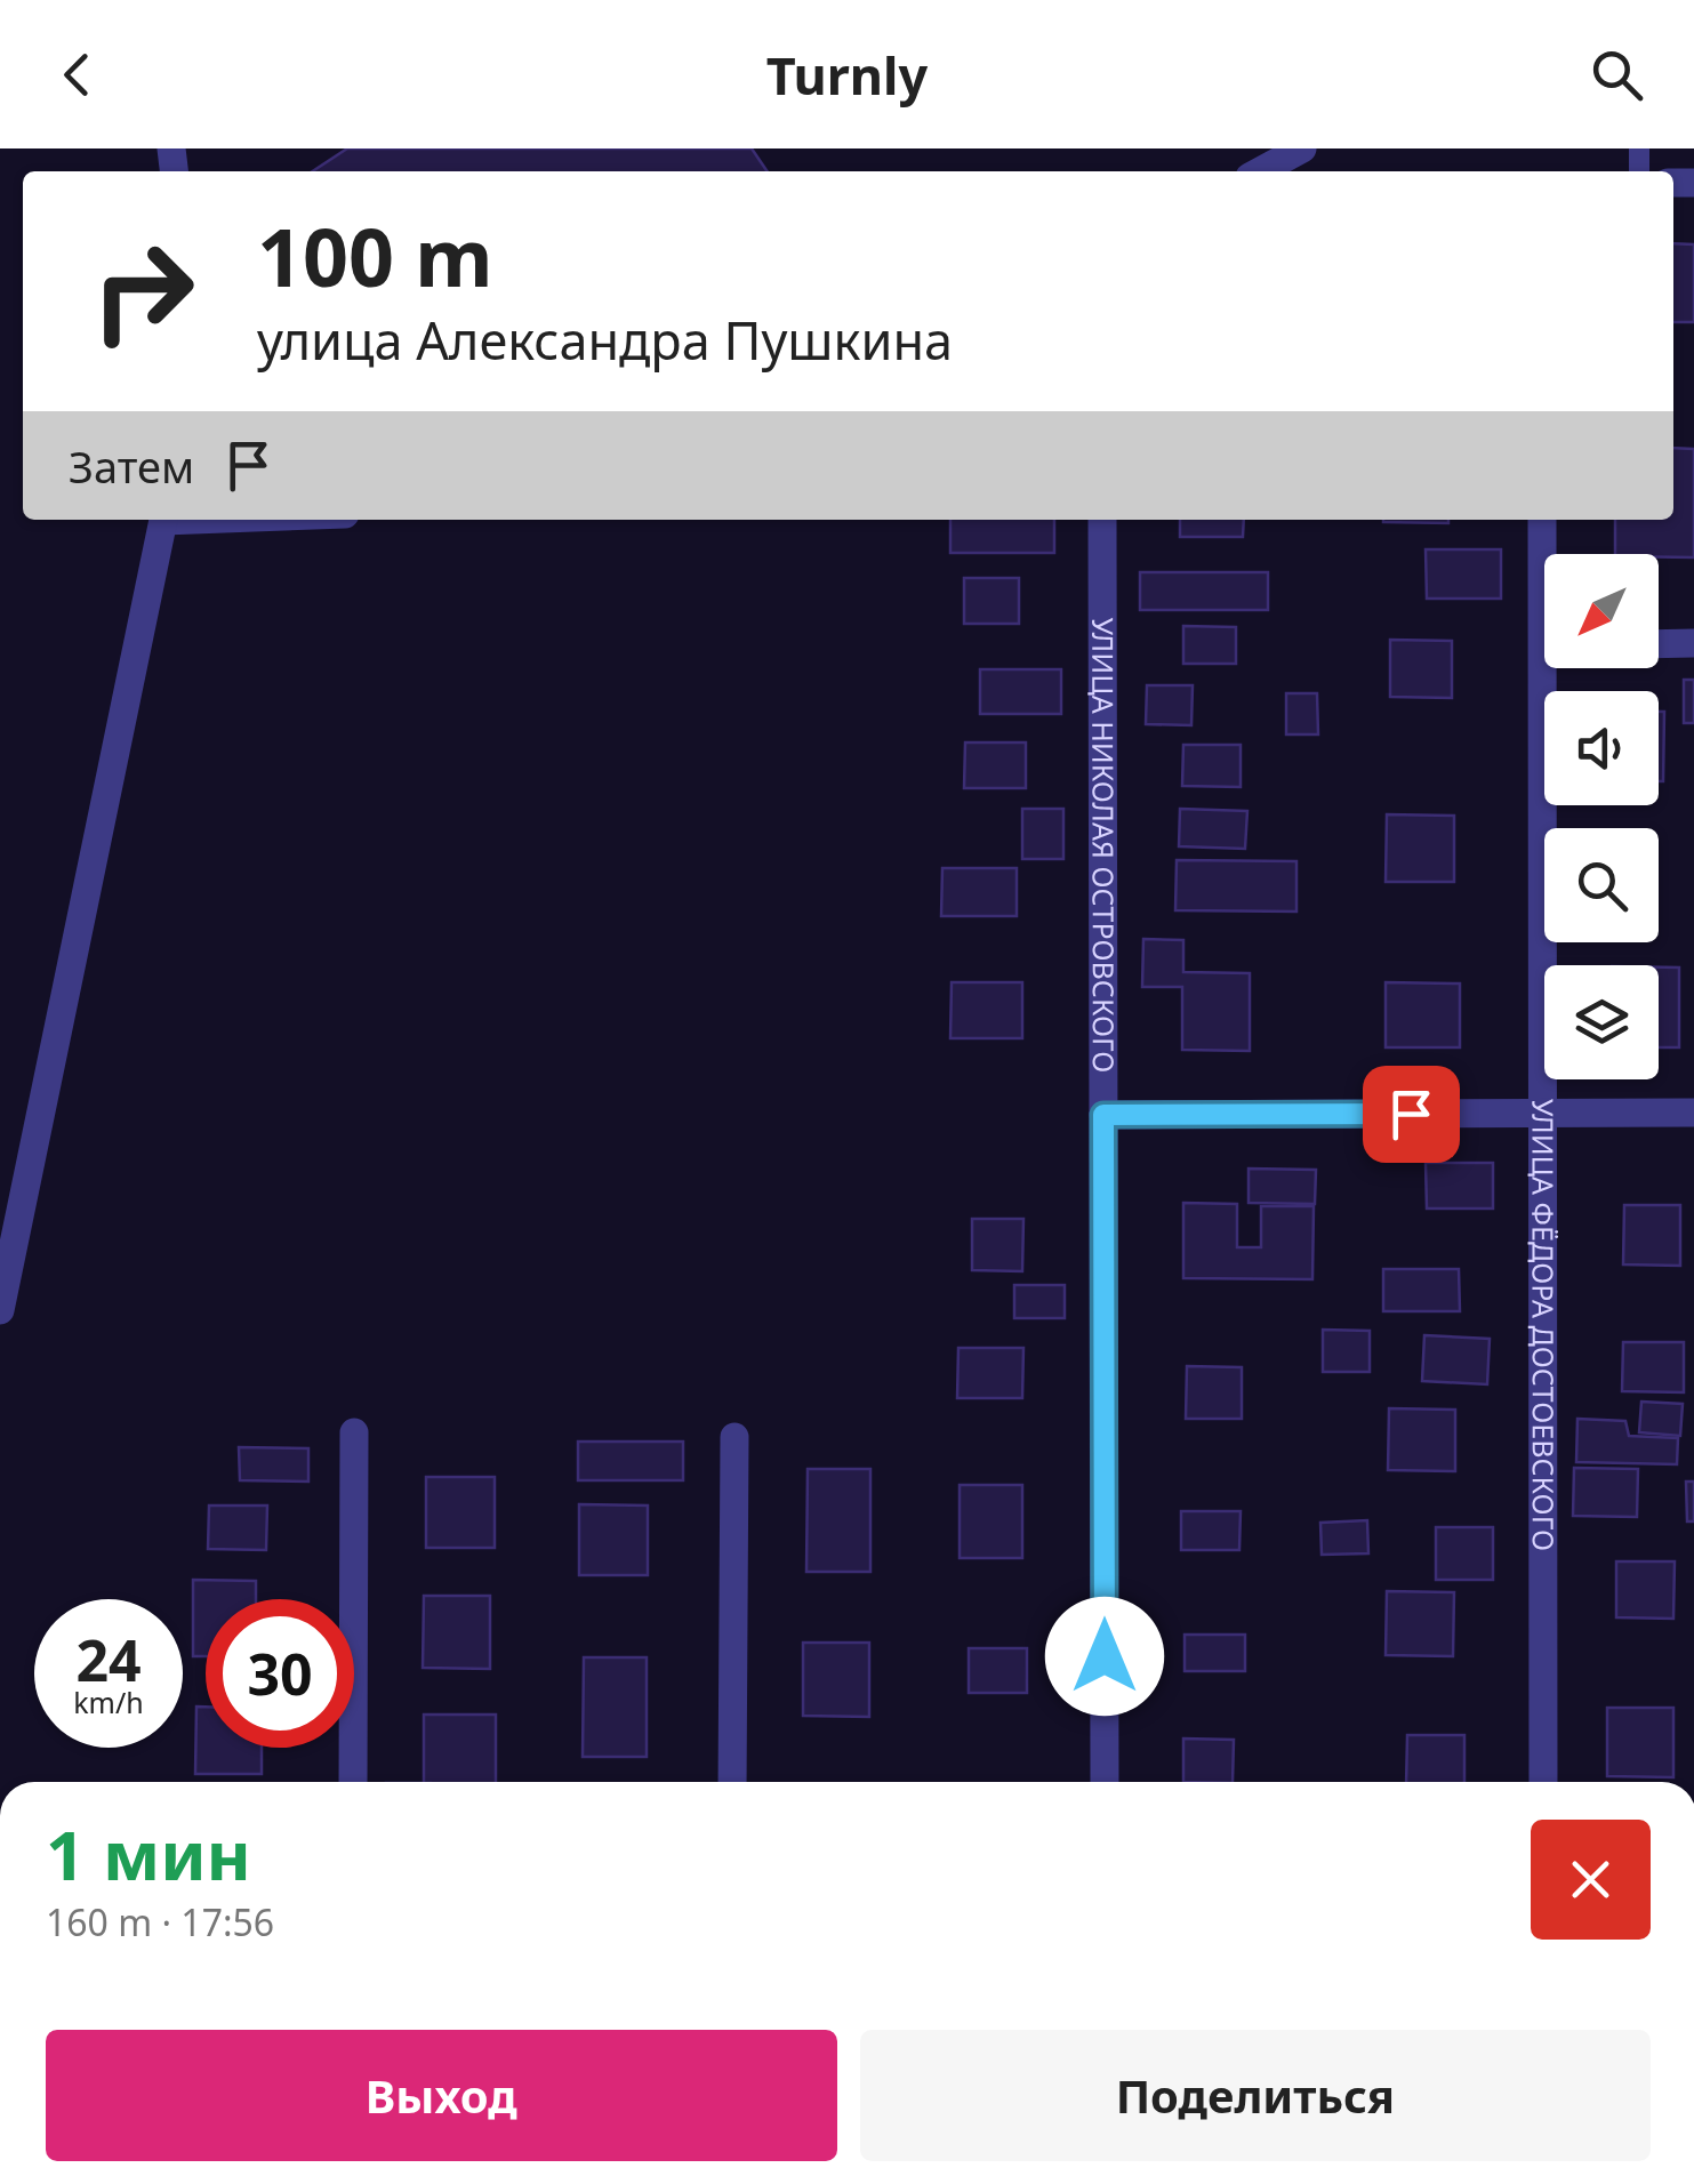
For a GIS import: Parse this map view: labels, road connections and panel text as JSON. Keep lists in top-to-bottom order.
{
  "streets": {
    "street": ["УЛИЦА НИКОЛАЯ ОСТРОВСКОГО", "УЛИЦА ФЁДОРА ДОСТОЕВСКОГО"]
  },
  "north": "bottom left",
  "page": {
    "header": "Turnly",
    "turn": ["100 m", "улица Александра Пушкина"],
    "then": "Затем",
    "speed": "24 km/h",
    "limit": "30",
    "heading": ["1 мин", "160 m · 17:56"],
    "buttons": ["Выход", "Поделиться"]
  }
}
